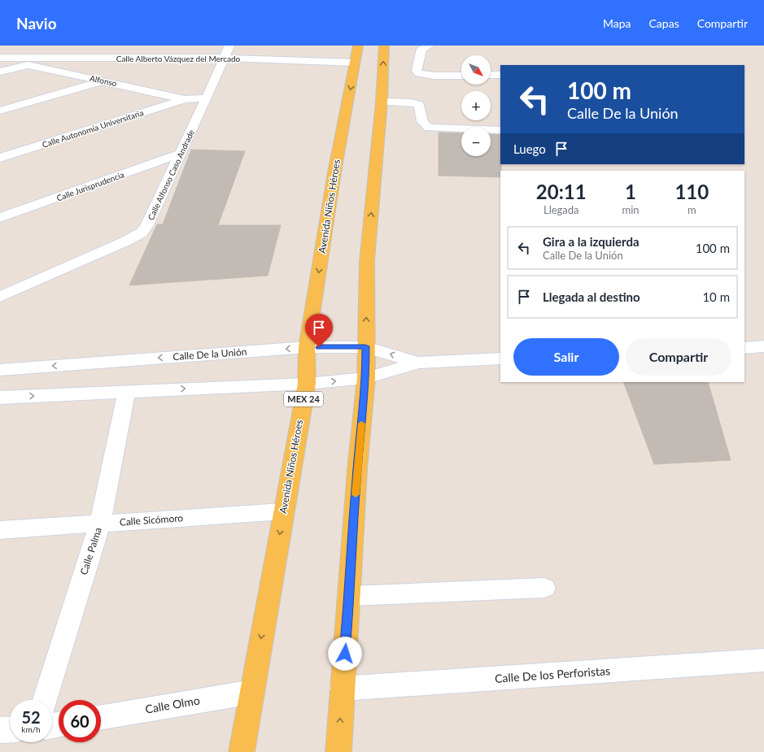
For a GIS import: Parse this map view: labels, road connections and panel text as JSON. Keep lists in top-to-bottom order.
{
  "streets": {
    "main road": ["Avenida Niños Héroes", "MEX 24"],
    "street": [
      "Calle Alberto Vázquez del Mercado",
      "Alfonso",
      "Calle Autonomía Universitaria",
      "Calle Alfonso Caso Andrade",
      "Calle Jurisprudencia",
      "Calle De la Unión",
      "Calle Sicómoro",
      "Calle Palma",
      "Calle De los Perforistas",
      "Calle Olmo"
    ]
  },
  "crossings": [
    ["Calle Alberto Vázquez del Mercado", "Alfonso"],
    ["Calle Alberto Vázquez del Mercado", "Calle Alfonso Caso Andrade"],
    ["Calle Alberto Vázquez del Mercado", "Avenida Niños Héroes"],
    ["Alfonso", "Calle Autonomía Universitaria"],
    ["Alfonso", "Calle Alfonso Caso Andrade"],
    ["Calle Alfonso Caso Andrade", "Calle Jurisprudencia"],
    ["Avenida Niños Héroes", "Calle De la Unión"],
    ["Avenida Niños Héroes", "Calle Sicómoro"],
    ["Avenida Niños Héroes", "Calle Olmo"],
    ["Calle De la Unión", "Calle Palma"],
    ["Calle Sicómoro", "Calle Palma"]
  ],
  "north": "bottom right",
  "page": {
    "header": "Navio",
    "nav": ["Mapa", "Capas", "Compartir"],
    "map_buttons": ["+", "−"],
    "turn": ["100 m", "Calle De la Unión"],
    "then": "Luego",
    "eta": [
      "20:11",
      "Llegada",
      "1",
      "min",
      "110",
      "m"
    ],
    "list": [
      {
        "name": "Gira a la izquierda",
        "note": "Calle De la Unión",
        "value": "100 m"
      },
      {
        "name": "Llegada al destino",
        "value": "10 m"
      }
    ],
    "buttons": ["Salir", "Compartir"],
    "speed": "52 km/h",
    "limit": "60"
  }
}
